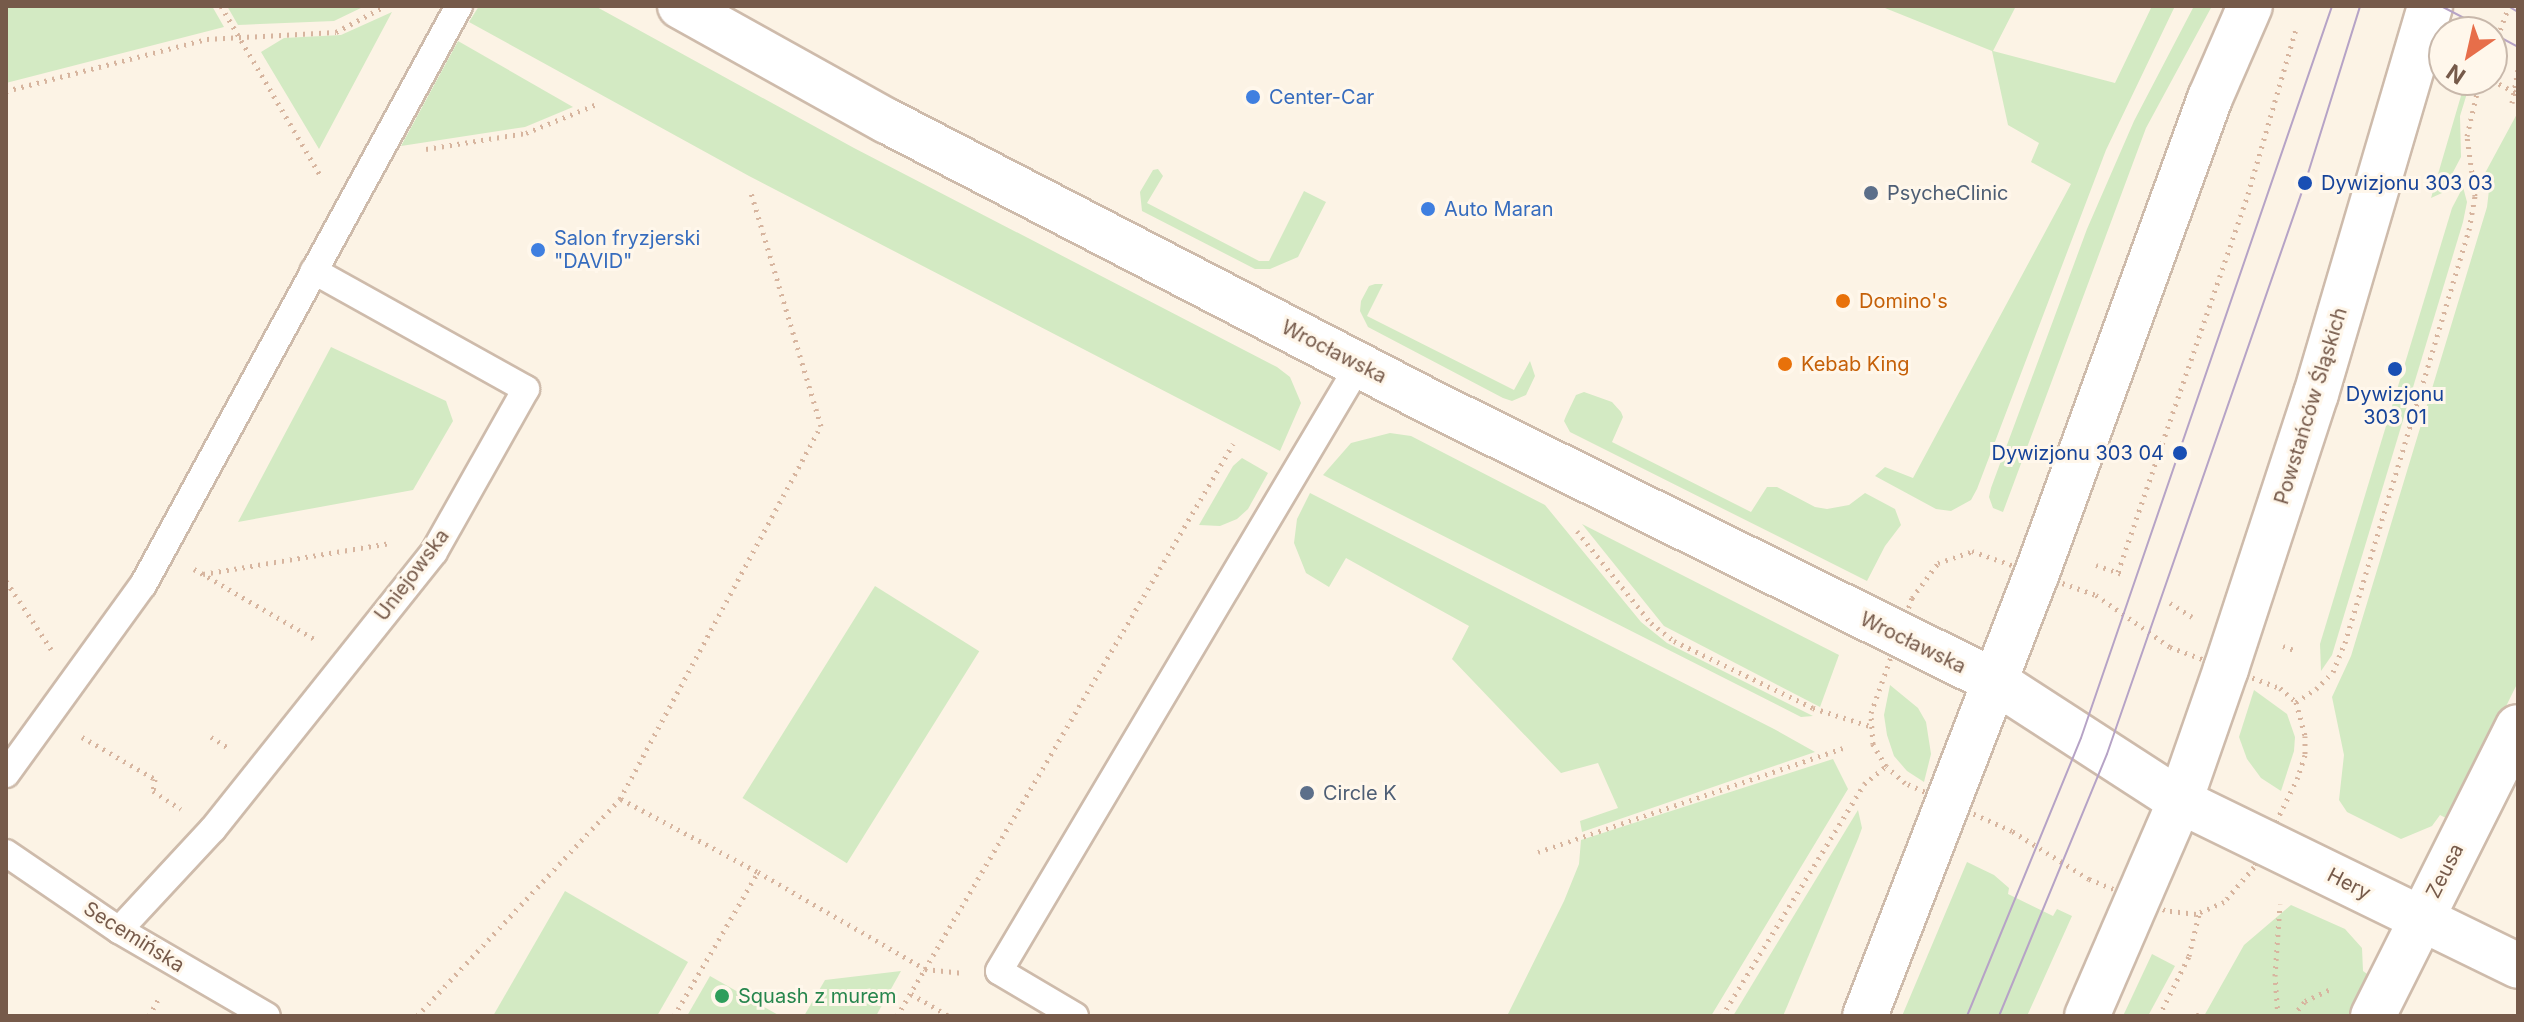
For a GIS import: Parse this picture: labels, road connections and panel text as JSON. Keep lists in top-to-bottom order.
{
  "streets": {
    "street": [
      "Wrocławska",
      "Powstańców Śląskich",
      "Zeusa",
      "Hery"
    ],
    "lane": ["Uniejowska", "Secemińska"]
  },
  "crossings": [
    ["Powstańców Śląskich", "Hery"],
    ["Uniejowska", "Secemińska"],
    ["Zeusa", "Hery"]
  ],
  "places": [
    "Center-Car",
    "Dywizjonu 303 03",
    "PsycheClinic",
    "Auto Maran",
    "Salon fryzjerski \"DAVID\"",
    "Domino's",
    "Kebab King",
    "Dywizjonu 303 01",
    "Dywizjonu 303 04",
    "Circle K",
    "Squash z murem"
  ],
  "north": "bottom left"
}
